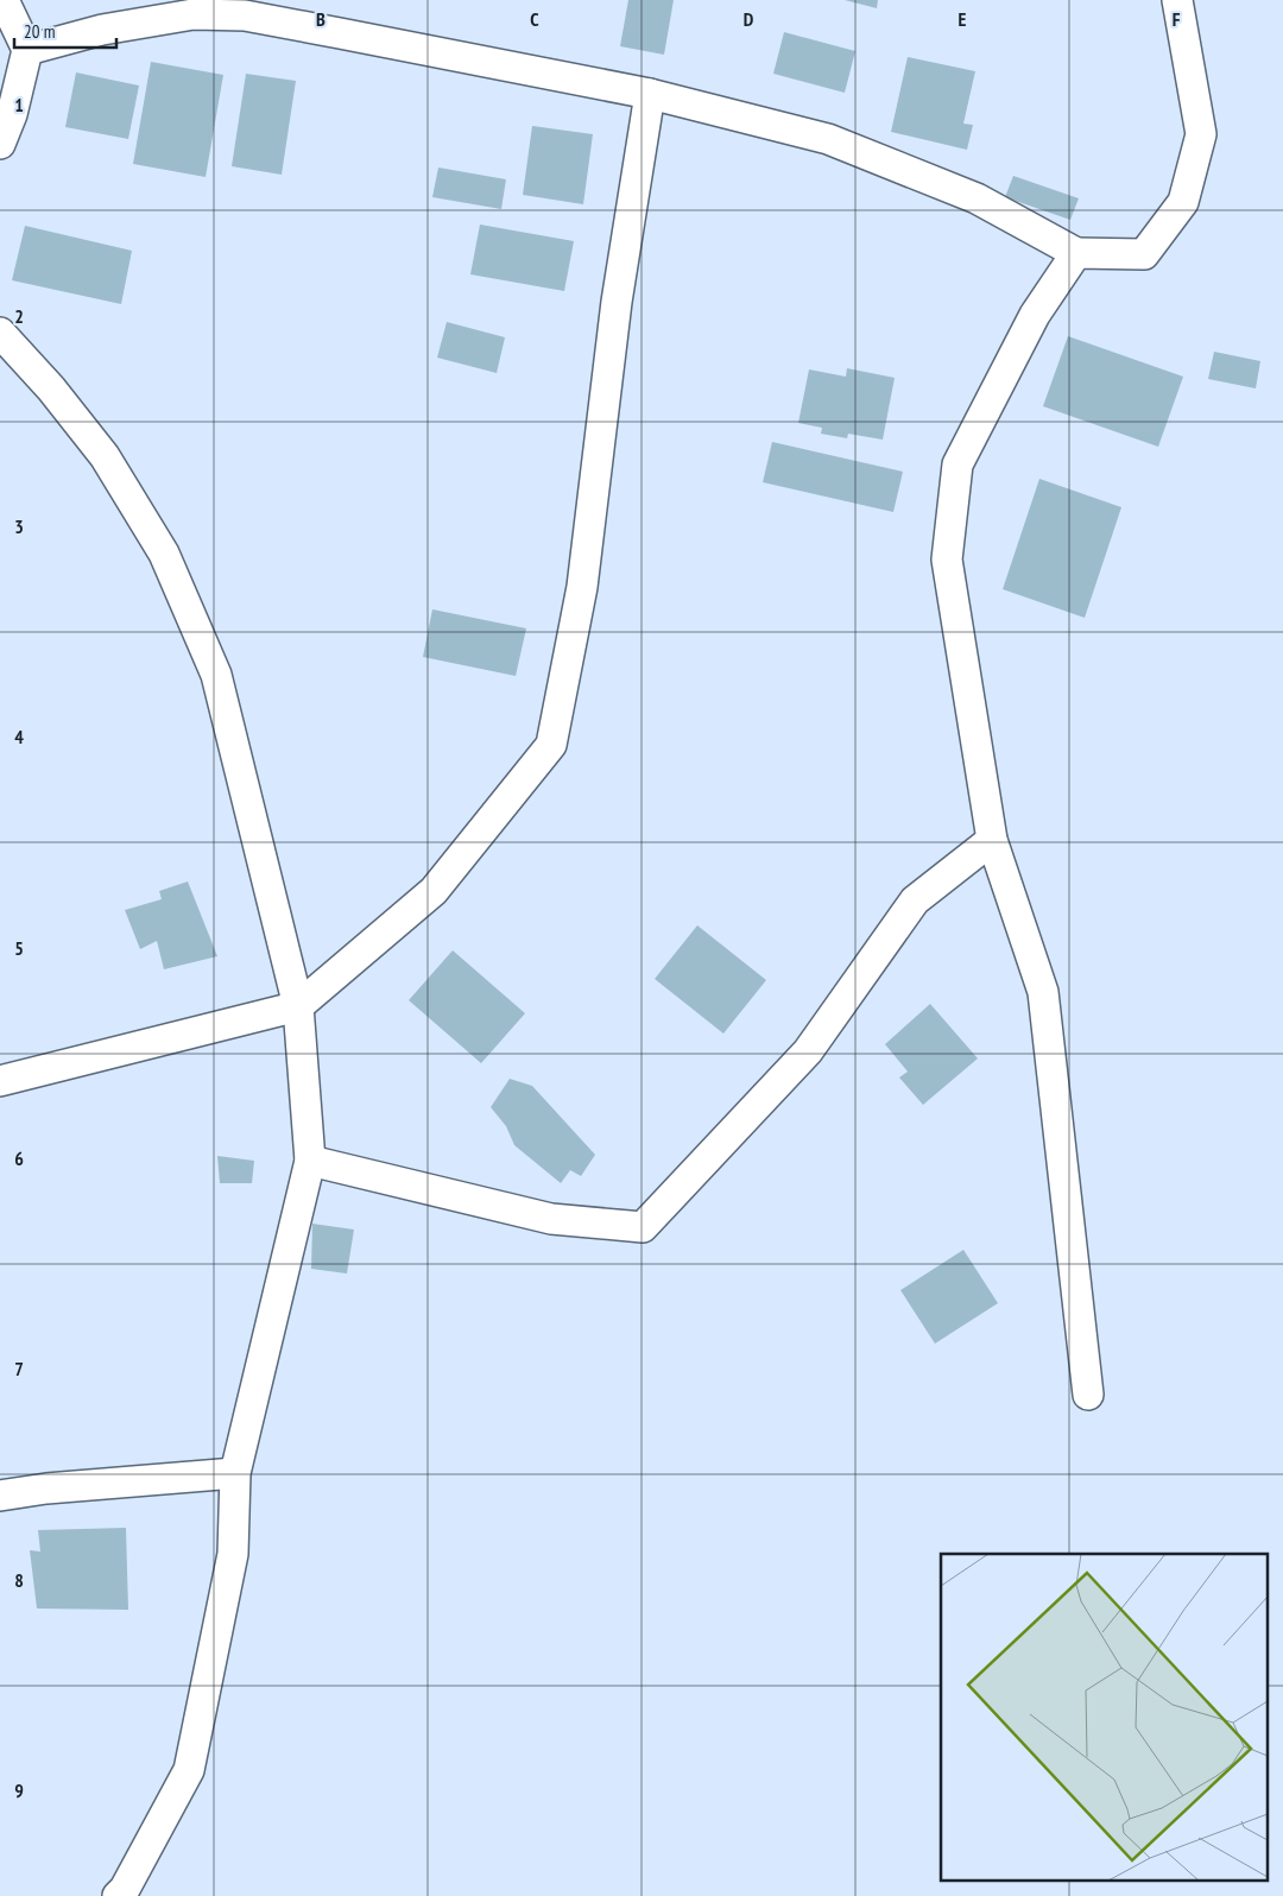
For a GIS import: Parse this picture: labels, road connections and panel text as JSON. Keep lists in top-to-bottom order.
{
  "scale_bar": "20 m",
  "grid": {
    "columns": [
      "B",
      "C",
      "D",
      "E",
      "F"
    ],
    "rows": [
      "1",
      "2",
      "3",
      "4",
      "5",
      "6",
      "7",
      "8",
      "9"
    ]
  }
}
